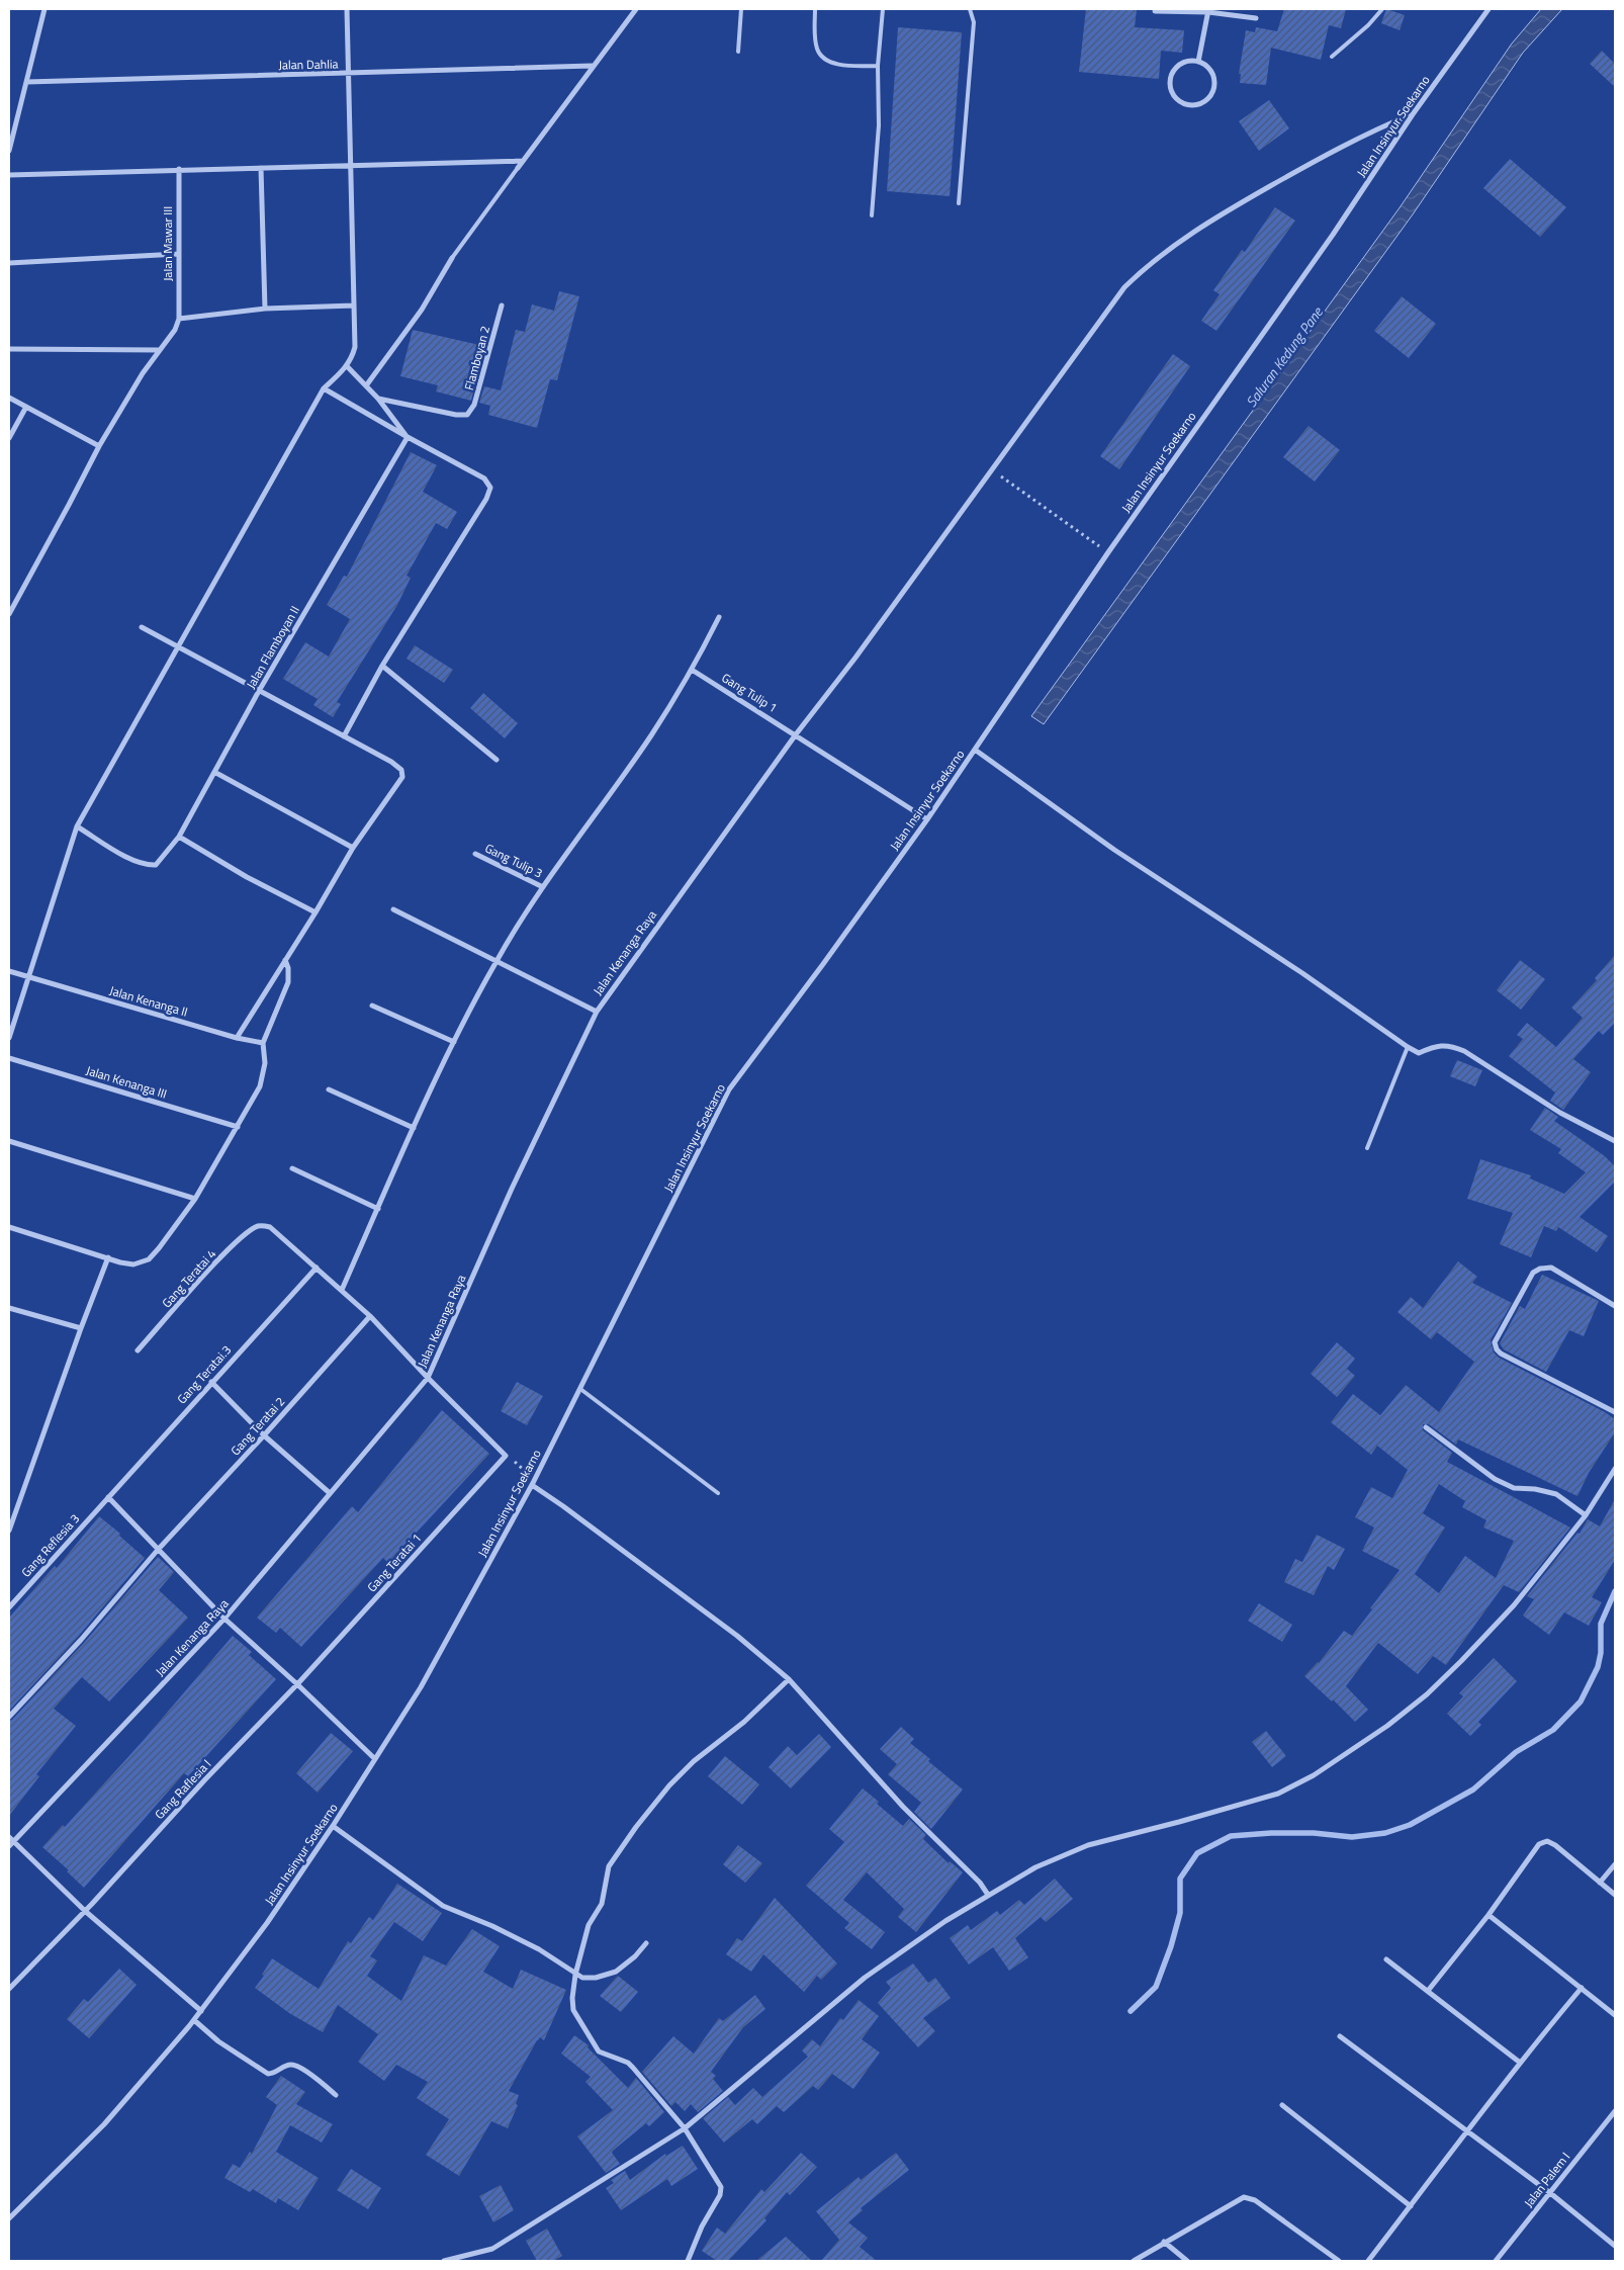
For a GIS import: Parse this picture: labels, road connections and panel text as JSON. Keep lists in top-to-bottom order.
{
  "streets": {
    "street": [
      "Jalan Dahlia",
      "Jalan Insinyur Soekarno",
      "Jalan Mawar III",
      "Flamboyan 2",
      "Jalan Flamboyan II",
      "Gang Tulip 1",
      "Gang Tulip 3",
      "Jalan Kenanga Raya",
      "Jalan Kenanga II",
      "Jalan Kenanga III",
      "Gang Teratai 4",
      "Gang Teratai.3",
      "Gang Teratai 2",
      "Gang Reflesia 3",
      "Gang Teratai 1",
      "Gang Raflesia l",
      "Jalan Palem I"
    ]
  },
  "crossings": [
    ["Jalan Insinyur Soekarno", "Gang Tulip 1"],
    ["Jalan Insinyur Soekarno", "Jalan Kenanga Raya"],
    ["Gang Tulip 1", "Jalan Kenanga Raya"],
    ["Gang Teratai 4", "Gang Teratai.3"],
    ["Gang Teratai.3", "Gang Reflesia 3"],
    ["Gang Teratai 1", "Gang Raflesia l"]
  ],
  "water": ["Saluran Kedung Pane"]
}
